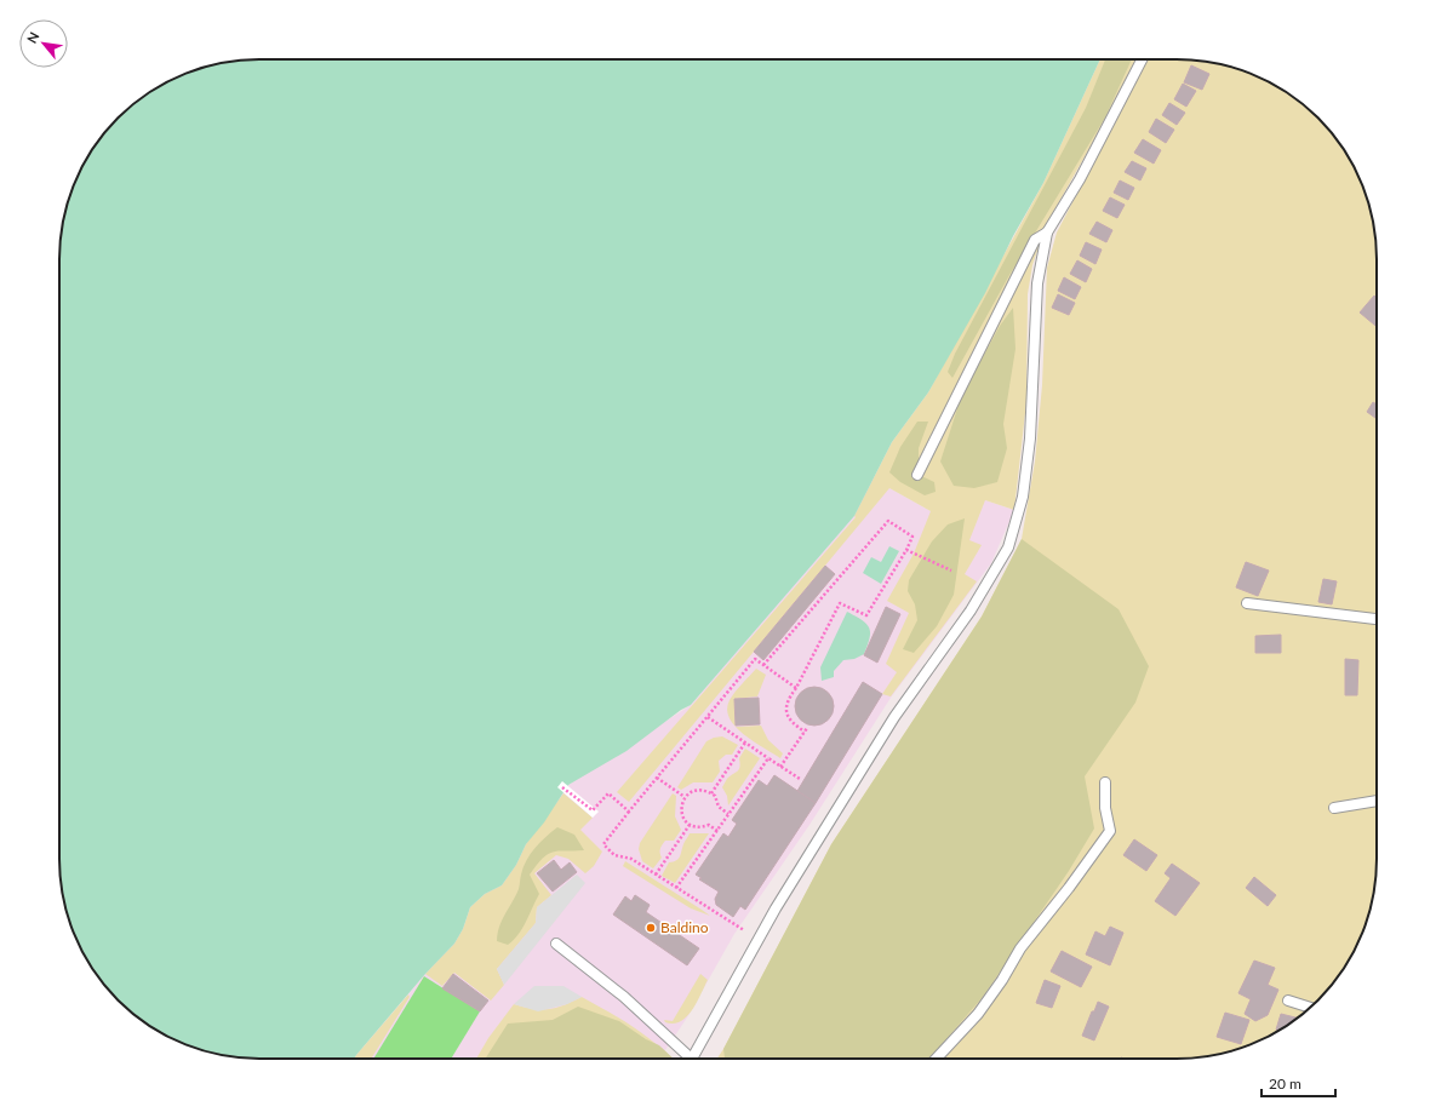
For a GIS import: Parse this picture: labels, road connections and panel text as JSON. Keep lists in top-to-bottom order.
{
  "places": ["Baldino"],
  "scale_bar": "20 m",
  "north": "top left"
}
